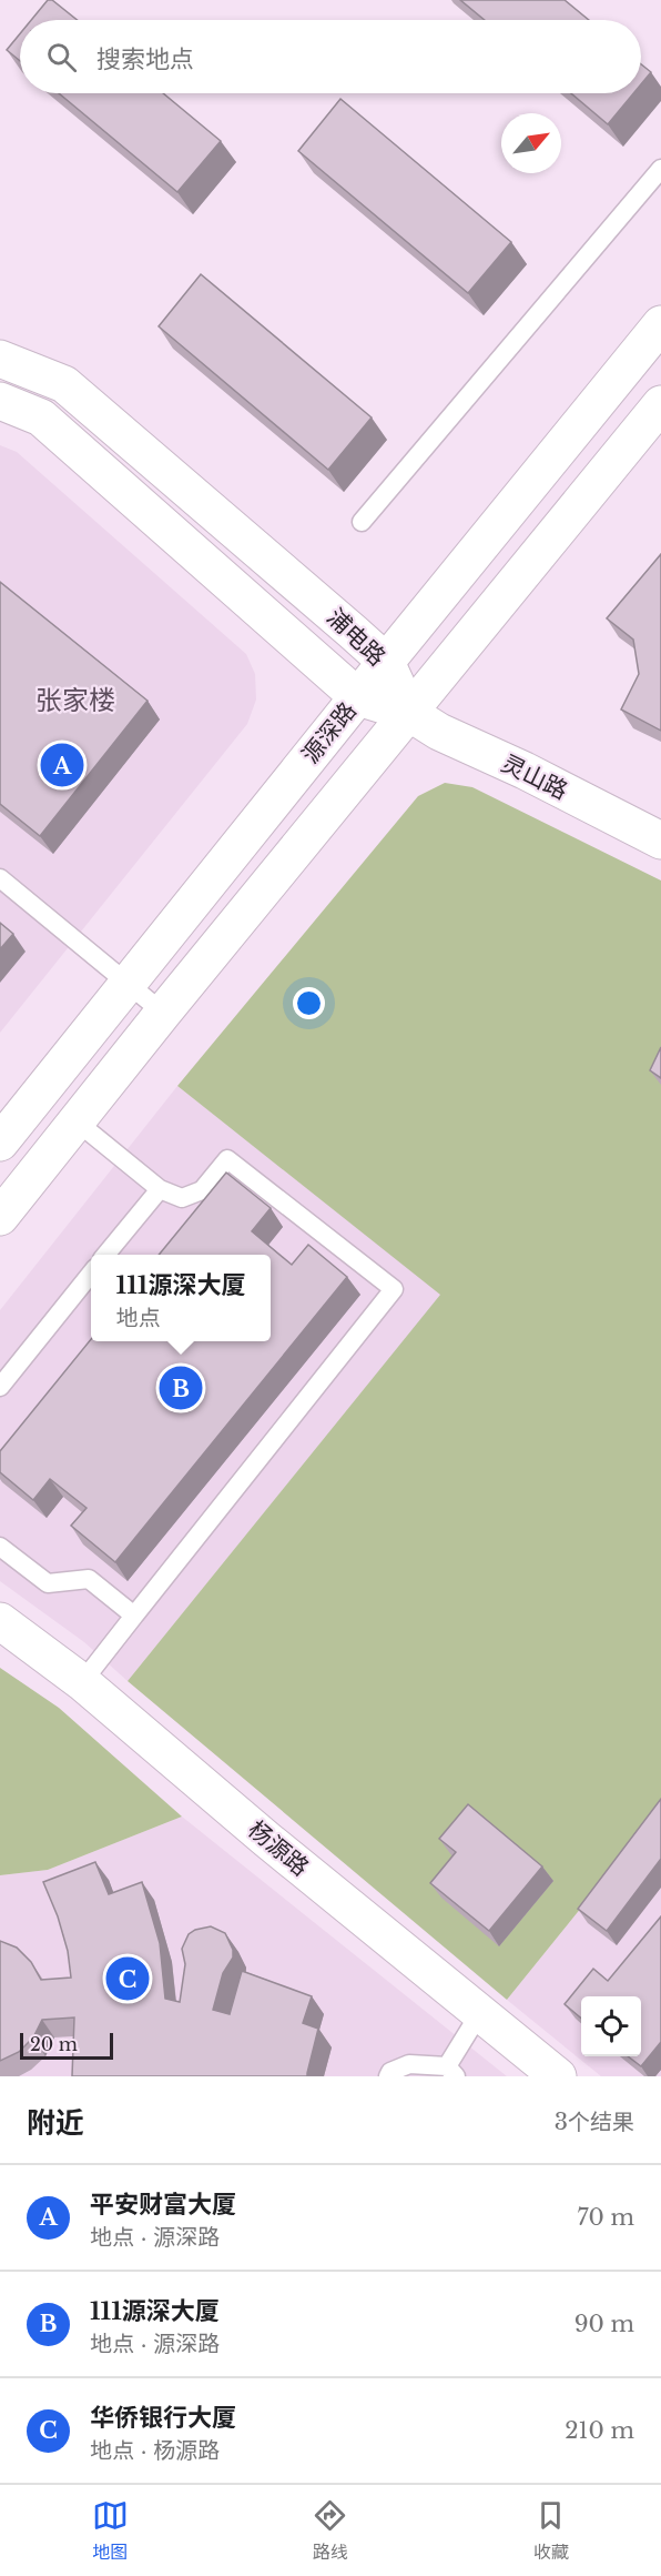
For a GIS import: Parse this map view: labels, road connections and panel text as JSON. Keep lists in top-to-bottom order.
{
  "streets": {
    "main road": [
      "浦电路",
      "源深路",
      "灵山路",
      "杨源路"
    ]
  },
  "crossings": [
    ["浦电路", "源深路"],
    ["浦电路", "灵山路"],
    ["源深路", "灵山路"]
  ],
  "districts": ["张家楼"],
  "scale_bar": "20 m",
  "north": "top right",
  "page": {
    "search": "搜索地点",
    "pins": ["A", "B", "C"],
    "popup": ["111源深大厦", "地点"],
    "scale": "20 m",
    "heading": ["附近", "3个结果"],
    "list": [
      {
        "mark": "A",
        "name": "平安财富大厦",
        "note": "地点 · 源深路",
        "value": "70 m"
      },
      {
        "mark": "B",
        "name": "111源深大厦",
        "note": "地点 · 源深路",
        "value": "90 m"
      },
      {
        "mark": "C",
        "name": "华侨银行大厦",
        "note": "地点 · 杨源路",
        "value": "210 m"
      }
    ],
    "nav": ["地图", "路线", "收藏"]
  }
}
